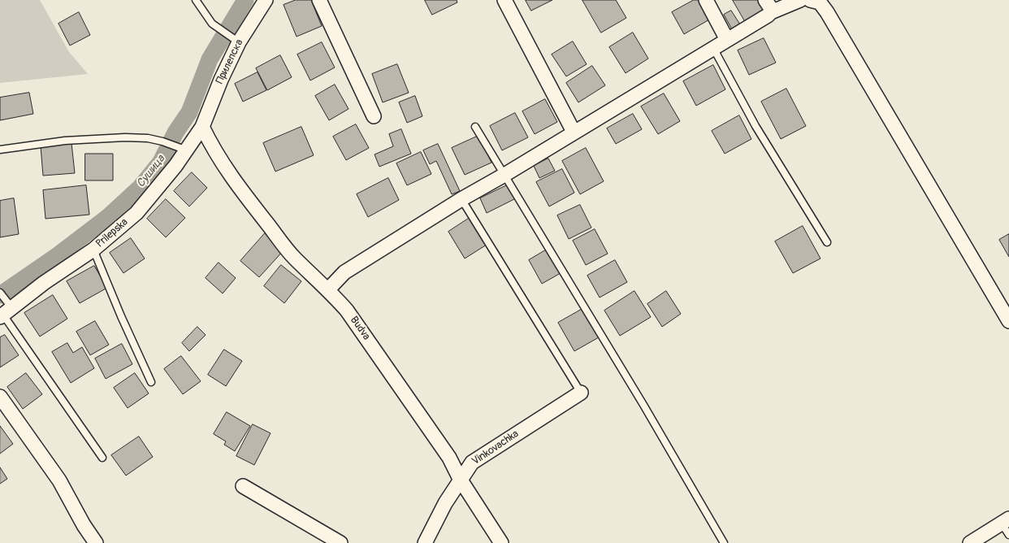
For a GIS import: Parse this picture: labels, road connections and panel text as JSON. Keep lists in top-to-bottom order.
{
  "streets": {
    "street": [
      "Прилепска",
      "Prilepska",
      "Budva",
      "Vinkovachka"
    ]
  },
  "crossings": [
    ["Прилепска", "Prilepska"],
    ["Прилепска", "Budva"],
    ["Prilepska", "Budva"],
    ["Budva", "Vinkovachka"]
  ],
  "water": ["Сушица"]
}
